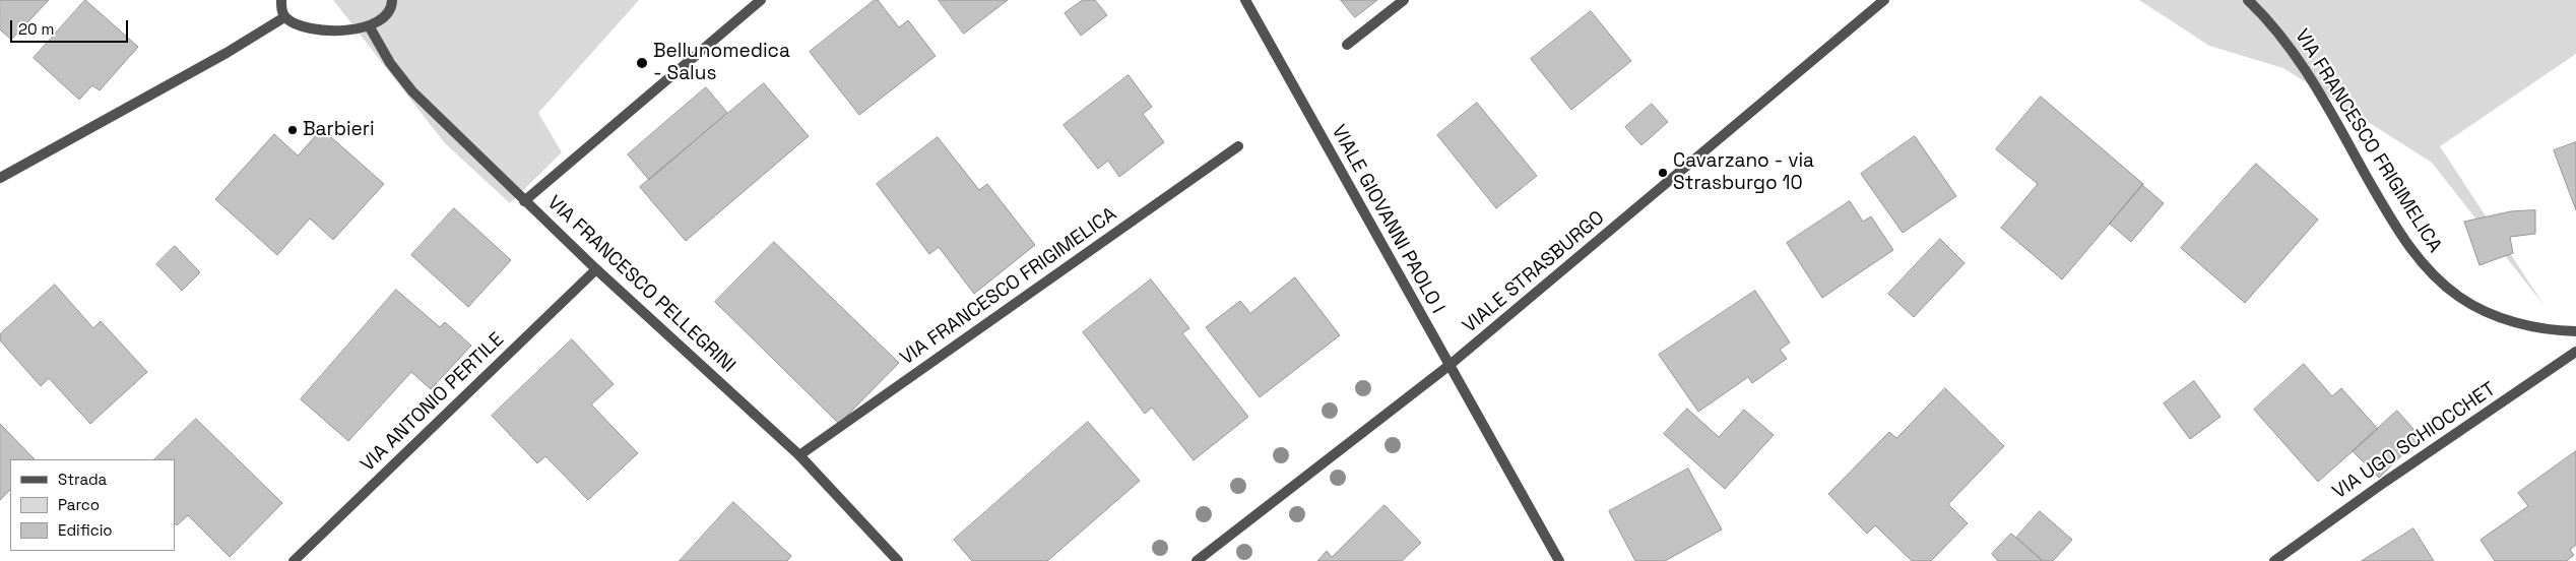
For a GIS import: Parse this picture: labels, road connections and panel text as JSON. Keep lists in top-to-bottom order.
{
  "streets": {
    "street": [
      "VIA FRANCESCO FRIGIMELICA",
      "VIALE GIOVANNI PAOLO I",
      "VIALE STRASBURGO",
      "VIA FRANCESCO PELLEGRINI",
      "VIA ANTONIO PERTILE",
      "VIA UGO SCHIOCCHET"
    ]
  },
  "crossings": [
    ["VIA FRANCESCO FRIGIMELICA", "VIA FRANCESCO PELLEGRINI"],
    ["VIALE GIOVANNI PAOLO I", "VIALE STRASBURGO"],
    ["VIA FRANCESCO PELLEGRINI", "VIA ANTONIO PERTILE"]
  ],
  "places": ["Bellunomedica - Salus", "Barbieri", "Cavarzano - via Strasburgo 10"],
  "legend": ["Strada", "Parco", "Edificio"],
  "scale_bar": "20 m"
}
